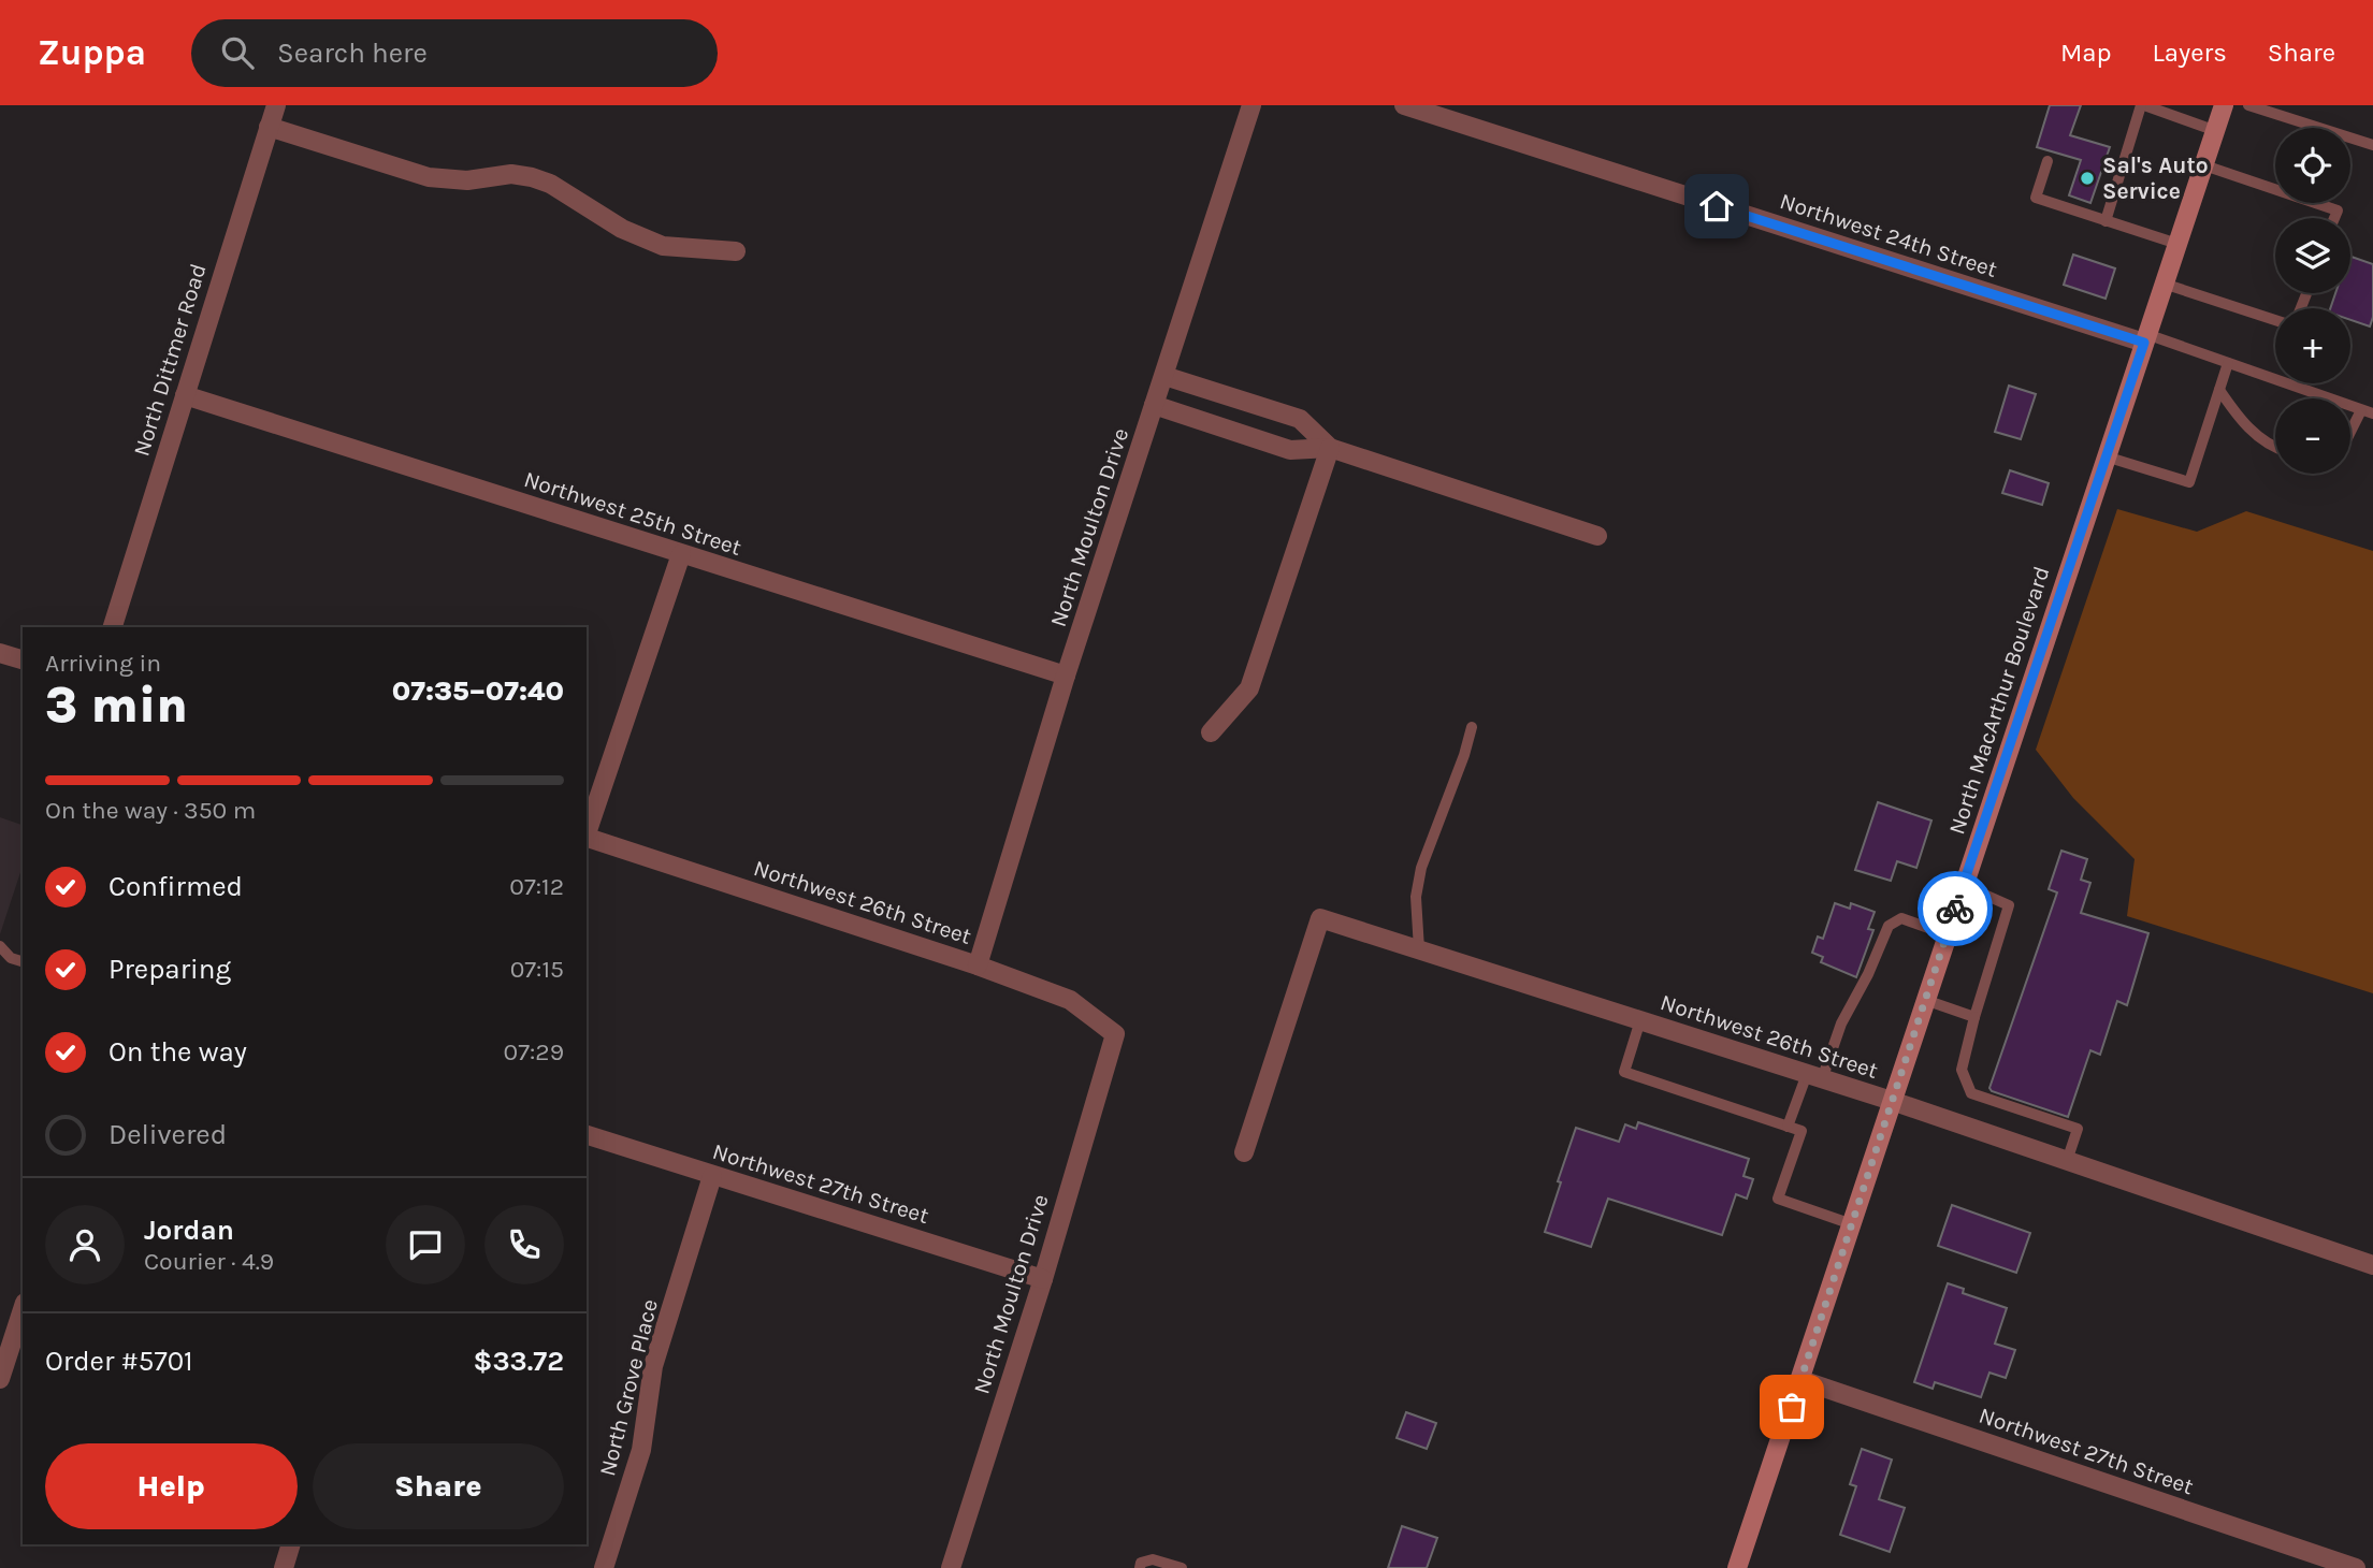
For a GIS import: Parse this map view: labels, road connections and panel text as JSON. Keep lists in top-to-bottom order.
{
  "streets": {
    "main road": ["North MacArthur Boulevard"],
    "street": [
      "Northwest 24th Street",
      "North Dittmer Road",
      "Northwest 25th Street",
      "North Moulton Drive",
      "Northwest 26th Street",
      "Northwest 27th Street",
      "North Grove Place"
    ]
  },
  "crossings": [
    ["Northwest 24th Street", "North MacArthur Boulevard"],
    ["North Dittmer Road", "Northwest 25th Street"],
    ["Northwest 25th Street", "North Moulton Drive"],
    ["North Moulton Drive", "Northwest 26th Street"],
    ["North Moulton Drive", "Northwest 27th Street"],
    ["North MacArthur Boulevard", "Northwest 26th Street"],
    ["North MacArthur Boulevard", "Northwest 27th Street"],
    ["Northwest 27th Street", "North Grove Place"]
  ],
  "places": ["Sal's Auto Service"],
  "page": {
    "header": "Zuppa",
    "search": "Search here",
    "nav": ["Map", "Layers", "Share"],
    "map_buttons": ["+", "−"],
    "heading": ["3 min", "Arriving in", "07:35–07:40"],
    "panel": [
      "Jordan",
      "Courier · 4.9",
      "Order #5701",
      "$33.72"
    ],
    "bar": "On the way · 350 m",
    "list": [
      ["Confirmed", "07:12"],
      ["Preparing", "07:15"],
      ["On the way", "07:29"],
      "Delivered"
    ],
    "buttons": ["Help", "Share"]
  }
}
